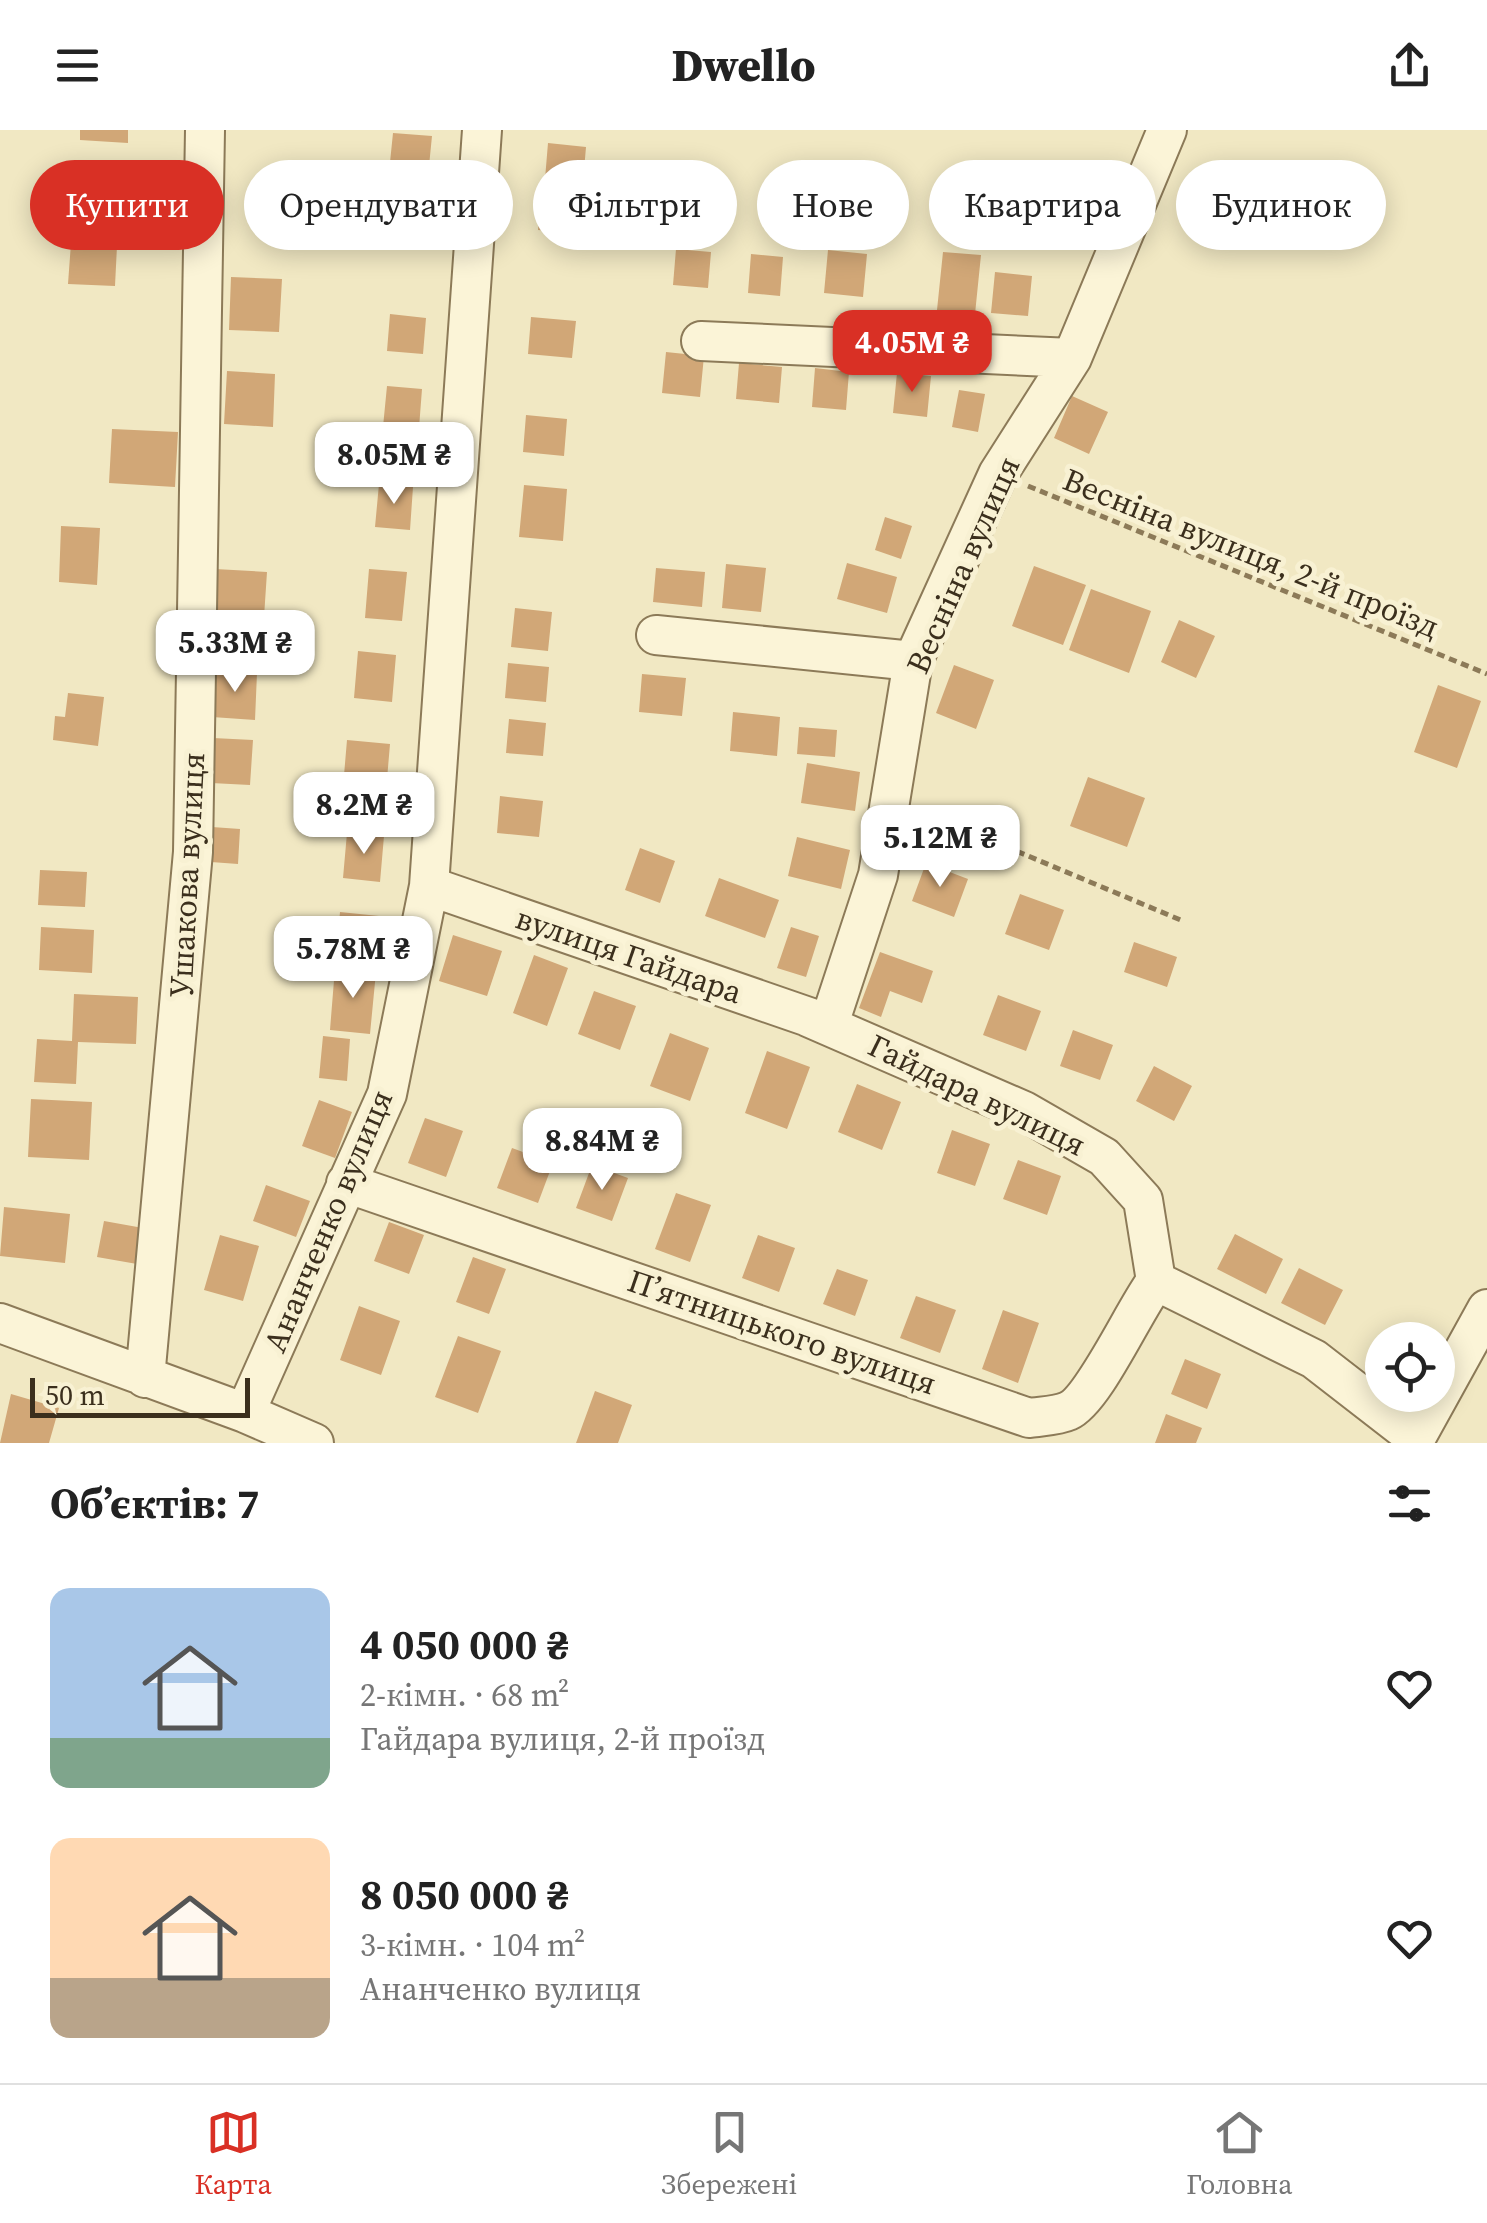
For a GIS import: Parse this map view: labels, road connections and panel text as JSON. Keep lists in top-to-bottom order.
{
  "streets": {
    "street": [
      "Весніна вулиця",
      "Ушакова вулиця",
      "вулиця Гайдара",
      "Гайдара вулиця",
      "Ананченко вулиця",
      "П’ятницького вулиця"
    ],
    "path": ["Весніна вулиця, 2-й проїзд"]
  },
  "crossings": [
    ["Весніна вулиця, 2-й проїзд", "Весніна вулиця"],
    ["Весніна вулиця", "вулиця Гайдара"],
    ["Весніна вулиця", "Гайдара вулиця"],
    ["вулиця Гайдара", "Гайдара вулиця"],
    ["вулиця Гайдара", "Ананченко вулиця"],
    ["Гайдара вулиця", "П’ятницького вулиця"],
    ["Ананченко вулиця", "П’ятницького вулиця"]
  ],
  "scale_bar": "50 m",
  "page": {
    "header": "Dwello",
    "chip": [
      "Купити",
      "Орендувати",
      "Фільтри",
      "Нове",
      "Квартира",
      "Будинок"
    ],
    "price": [
      "4.05M ₴",
      "8.05M ₴",
      "5.33M ₴",
      "8.2M ₴",
      "5.12M ₴",
      "5.78M ₴",
      "8.84M ₴"
    ],
    "scale": "50 m",
    "heading": "Об’єктів: 7",
    "list": [
      {
        "name": "4 050 000 ₴",
        "note": "2-кімн. · 68 m² · Гайдара вулиця, 2-й проїзд"
      },
      {
        "name": "8 050 000 ₴",
        "note": "3-кімн. · 104 m² · Ананченко вулиця"
      }
    ],
    "tabs": ["Карта", "Збережені", "Головна"]
  }
}
